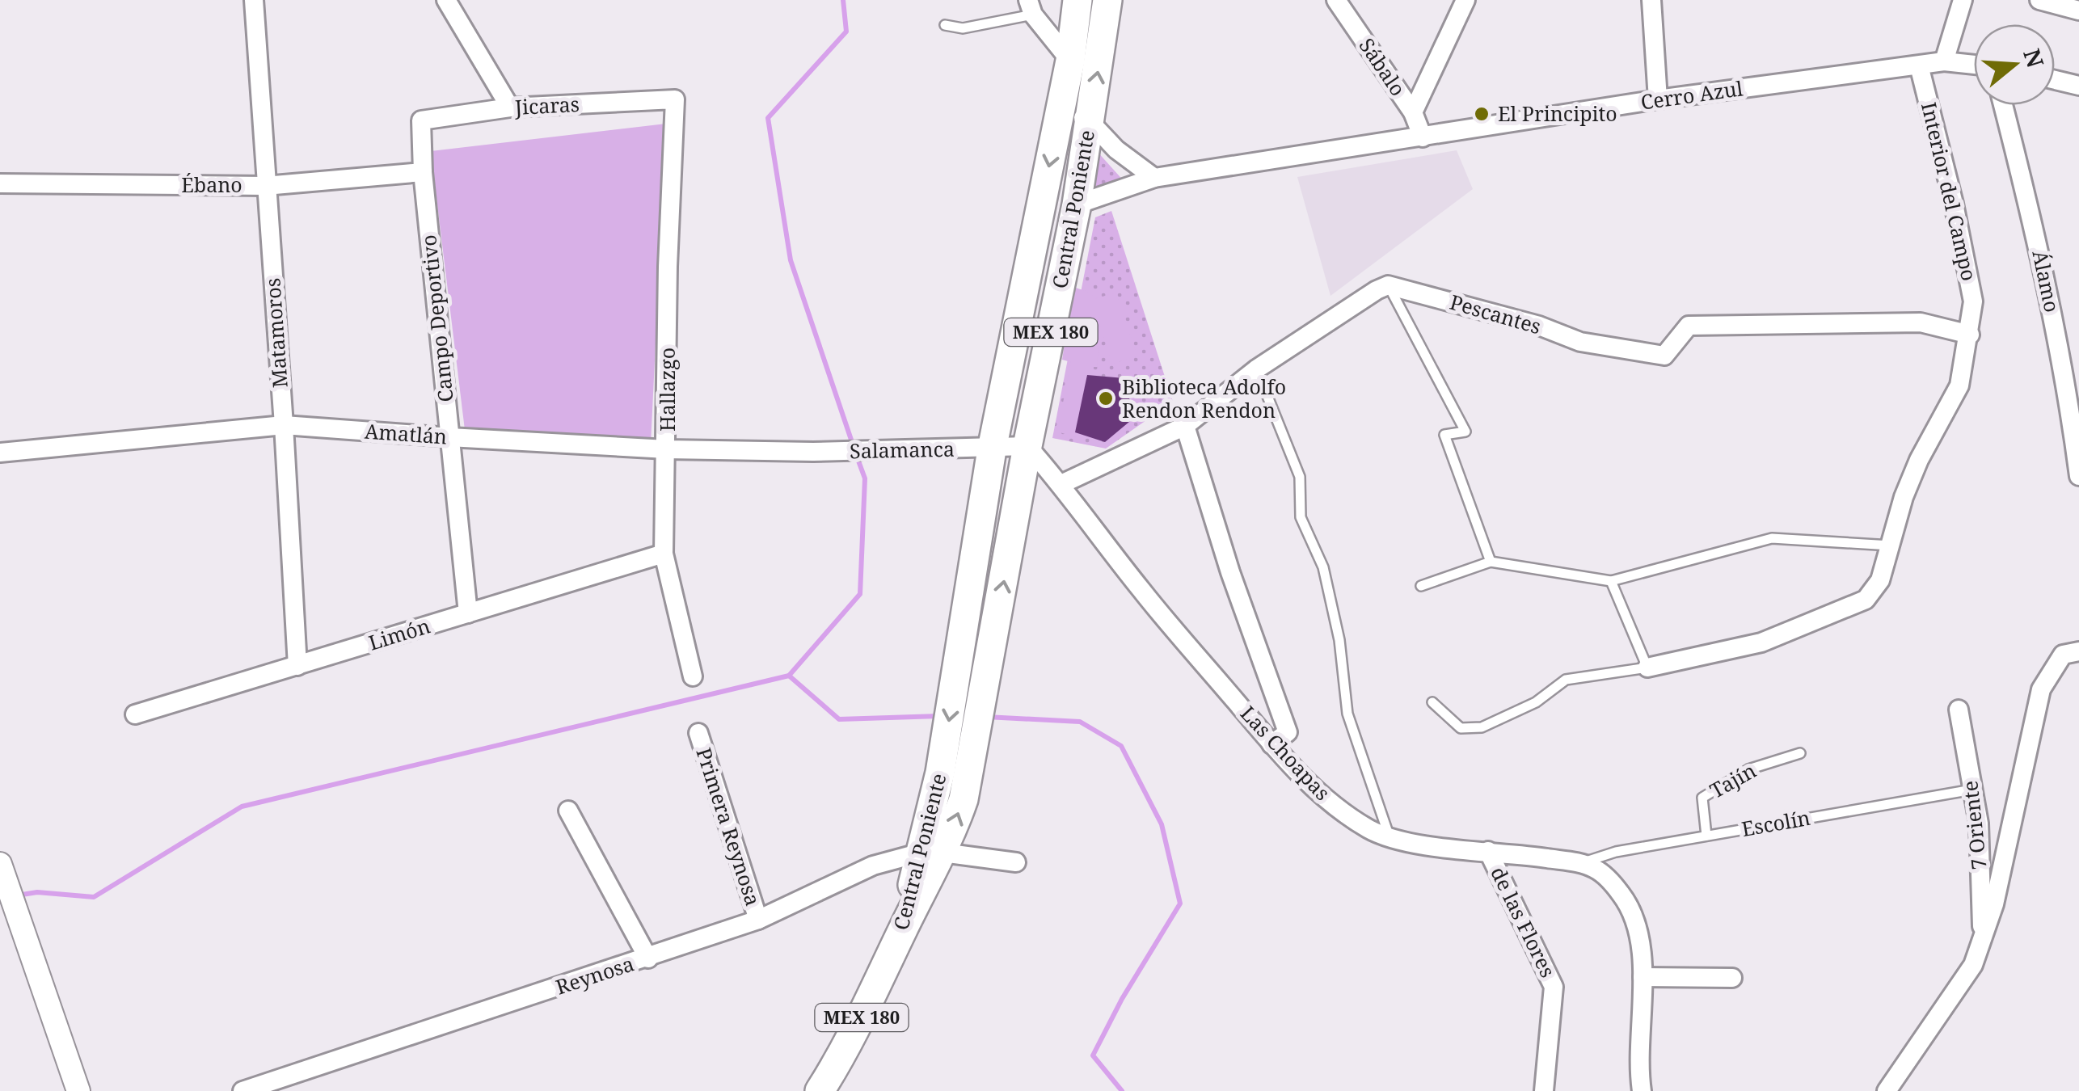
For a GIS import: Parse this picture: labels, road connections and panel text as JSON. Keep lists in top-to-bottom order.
{
  "streets": {
    "main road": ["Central Poniente", "MEX 180"],
    "street": [
      "Sábalo",
      "Cerro Azul",
      "Jicaras",
      "Ébano",
      "Interior del Campo",
      "Álamo",
      "Pescantes",
      "Campo Deportivo",
      "Matamoros",
      "Hallazgo",
      "Amatlán",
      "Salamanca",
      "Limón",
      "Las Choapas",
      "7 Oriente",
      "Primera Reynosa",
      "de las Flores",
      "Reynosa"
    ],
    "lane": ["Tajín", "Escolín"]
  },
  "crossings": [
    ["Sábalo", "Cerro Azul"],
    ["Cerro Azul", "Interior del Campo"],
    ["Cerro Azul", "Central Poniente"],
    ["Jicaras", "Campo Deportivo"],
    ["Jicaras", "Hallazgo"],
    ["Ébano", "Campo Deportivo"],
    ["Ébano", "Matamoros"],
    ["Interior del Campo", "Pescantes"],
    ["Central Poniente", "Salamanca"],
    ["Central Poniente", "Las Choapas"],
    ["Central Poniente", "Reynosa"],
    ["Campo Deportivo", "Amatlán"],
    ["Campo Deportivo", "Limón"],
    ["Matamoros", "Amatlán"],
    ["Matamoros", "Limón"],
    ["Hallazgo", "Amatlán"],
    ["Hallazgo", "Limón"],
    ["Amatlán", "Salamanca"],
    ["Las Choapas", "Escolín"],
    ["Las Choapas", "de las Flores"],
    ["Tajín", "Escolín"],
    ["Escolín", "7 Oriente"],
    ["Primera Reynosa", "Reynosa"]
  ],
  "places": ["El Principito", "Biblioteca Adolfo Rendon Rendon"],
  "north": "right"
}
